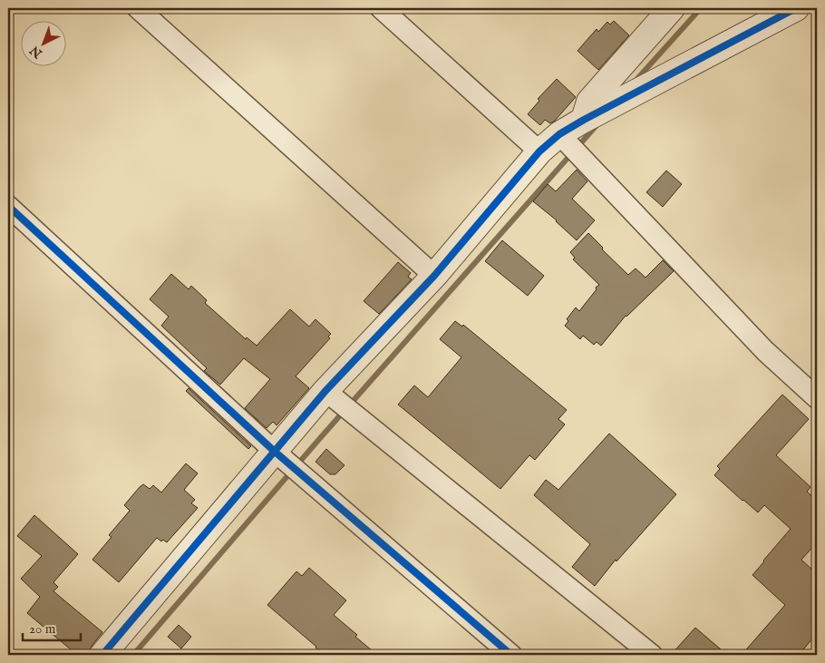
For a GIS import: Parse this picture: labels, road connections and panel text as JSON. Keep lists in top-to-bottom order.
{
  "scale_bar": "20 m",
  "north": "bottom left"
}
